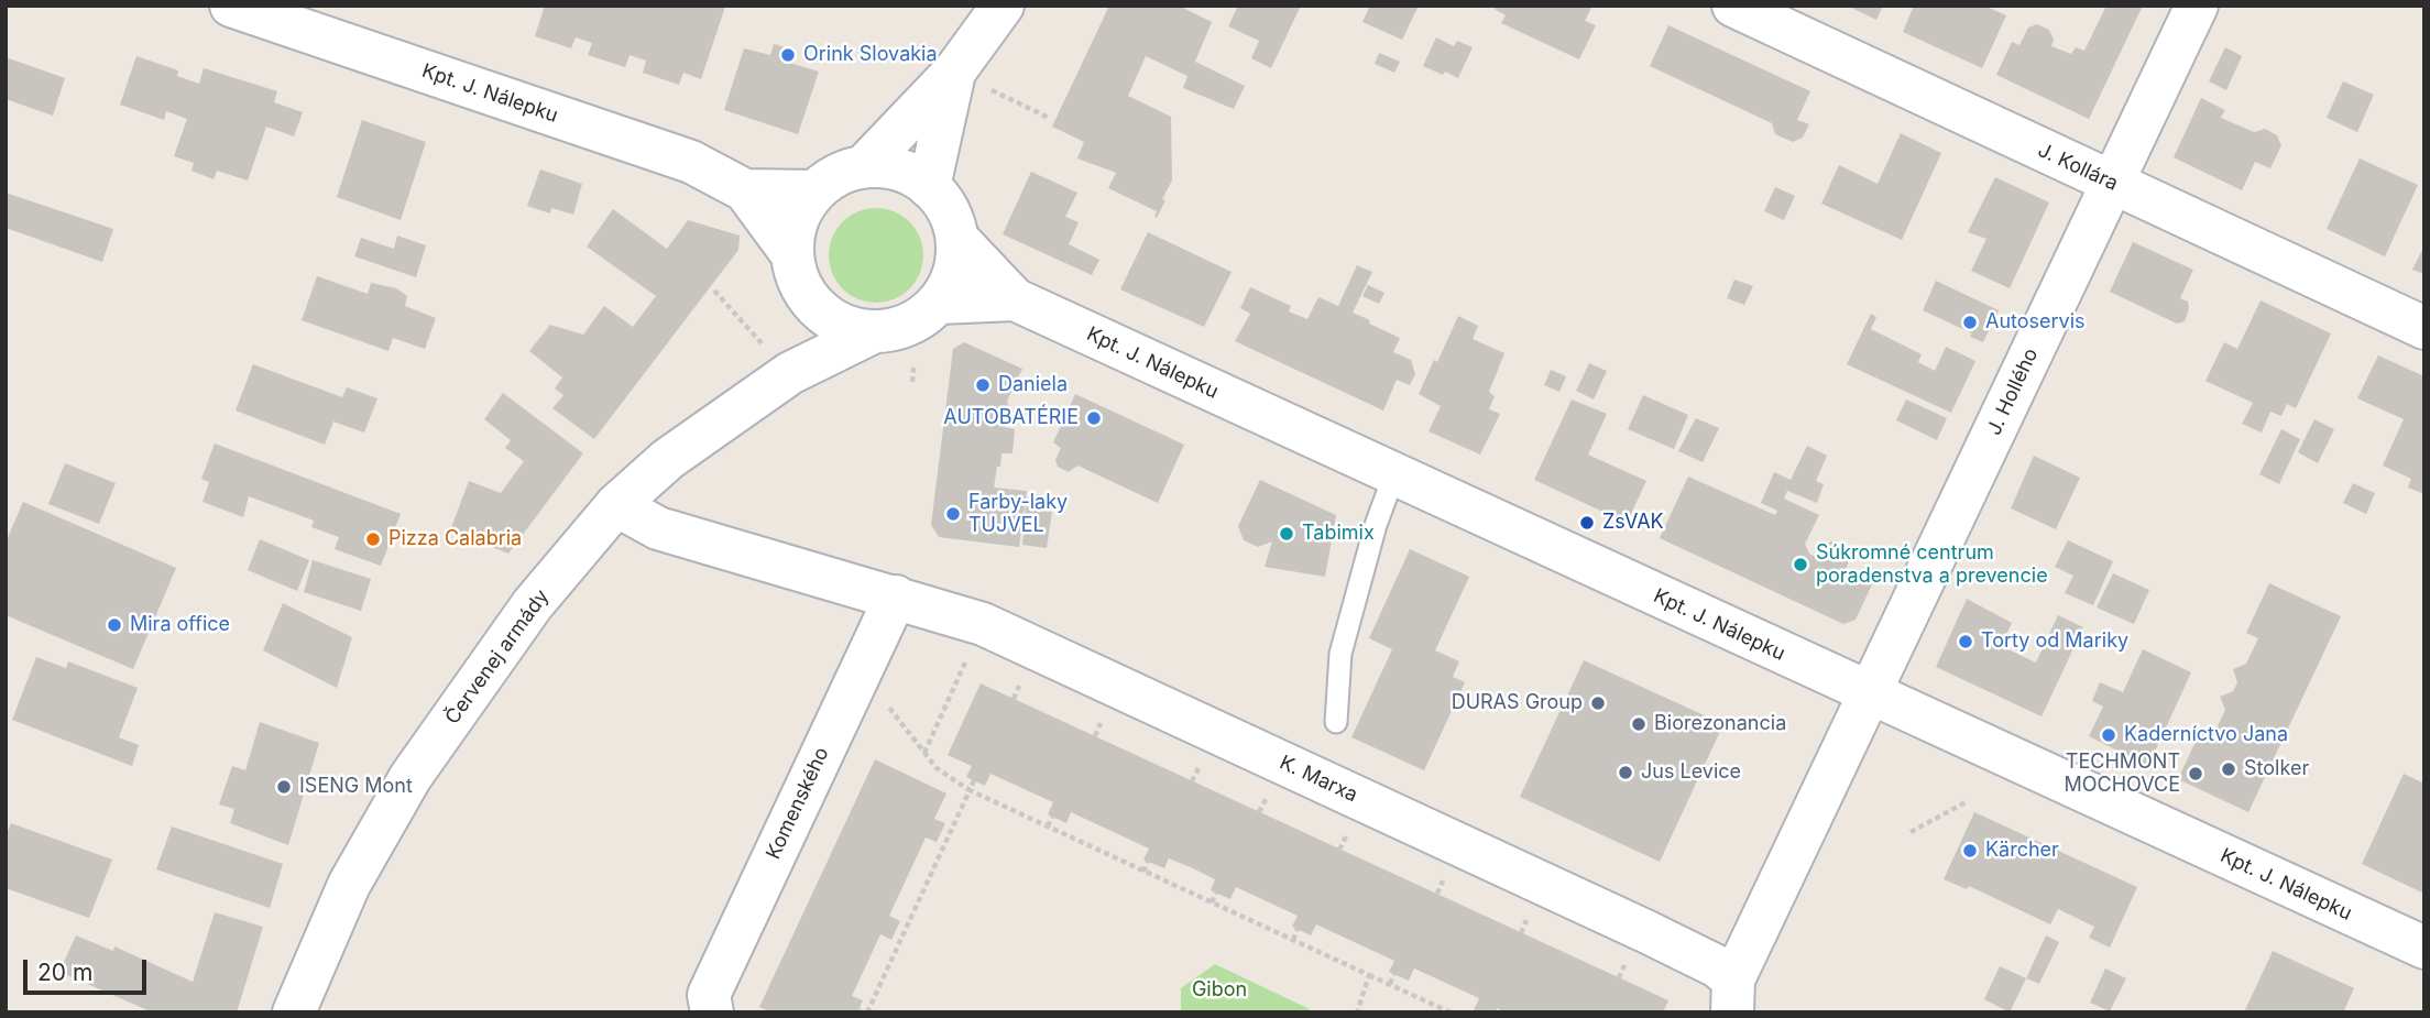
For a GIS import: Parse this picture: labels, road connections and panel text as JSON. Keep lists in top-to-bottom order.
{
  "streets": {
    "street": [
      "Kpt. J. Nálepku",
      "J. Kollára",
      "J. Hollého",
      "Červenej armády",
      "K. Marxa",
      "Komenského"
    ]
  },
  "crossings": [
    ["Kpt. J. Nálepku", "J. Hollého"],
    ["Kpt. J. Nálepku", "Červenej armády"],
    ["Kpt. J. Nálepku", "K. Marxa"],
    ["J. Kollára", "J. Hollého"],
    ["J. Hollého", "K. Marxa"],
    ["Červenej armády", "K. Marxa"],
    ["K. Marxa", "Komenského"]
  ],
  "parks": ["Gibon"],
  "places": [
    "Orink Slovakia",
    "Autoservis",
    "Daniela",
    "AUTOBATÉRIE",
    "Farby-laky TUJVEL",
    "ZsVAK",
    "Tabimix",
    "Pizza Calabria",
    "Súkromné centrum poradenstva a prevencie",
    "Mira office",
    "Torty od Mariky",
    "DURAS Group",
    "Biorezonancia",
    "Kaderníctvo Jana",
    "Stolker",
    "Jus Levice",
    "TECHMONT MOCHOVCE",
    "ISENG Mont",
    "Kärcher"
  ],
  "scale_bar": "20 m"
}
